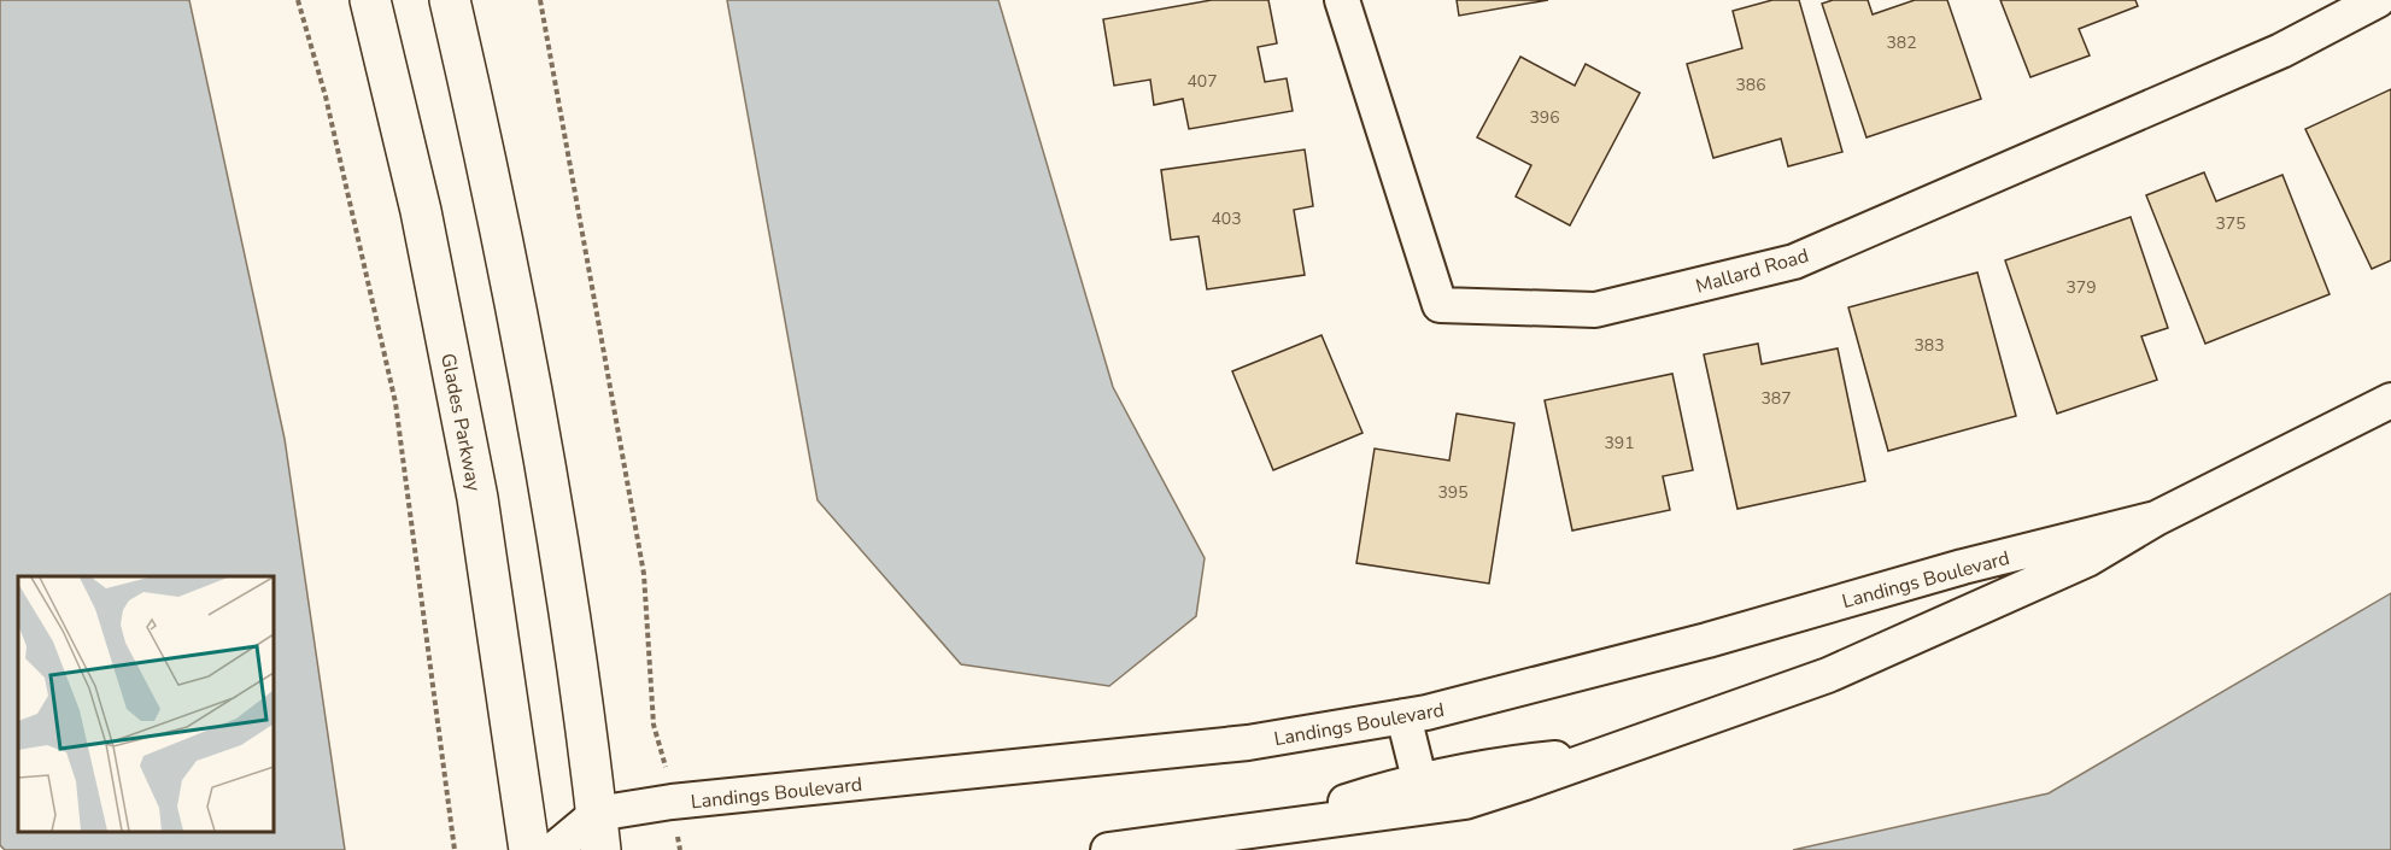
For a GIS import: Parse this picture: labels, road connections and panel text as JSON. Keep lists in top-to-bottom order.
{
  "streets": {
    "main road": ["Glades Parkway"],
    "street": ["Mallard Road", "Landings Boulevard"]
  },
  "house_numbers": [
    "382",
    "407",
    "386",
    "396",
    "403",
    "375",
    "379",
    "383",
    "387",
    "391",
    "395"
  ]
}
